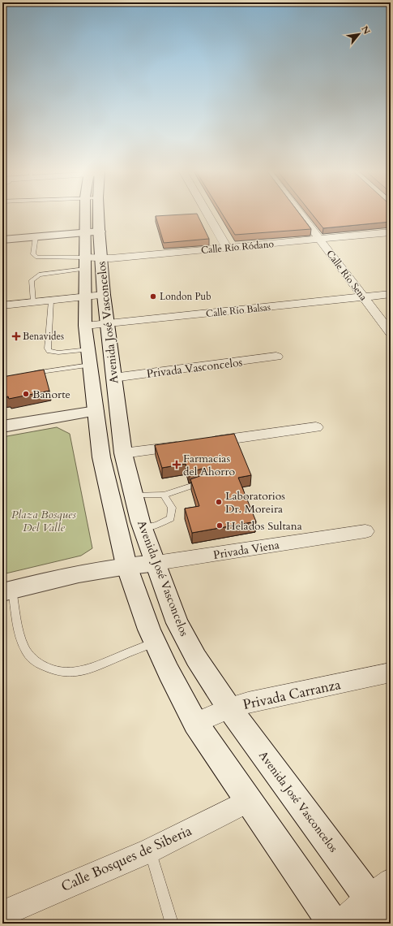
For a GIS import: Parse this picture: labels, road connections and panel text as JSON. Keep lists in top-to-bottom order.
{
  "streets": {
    "main road": ["Avenida José Vasconcelos", "Privada Viena"],
    "street": [
      "Calle Río Ródano",
      "Calle Río Sena",
      "Calle Río Balsas",
      "Privada Vasconcelos",
      "Privada Carranza",
      "Calle Bosques de Siberia"
    ]
  },
  "crossings": [
    ["Calle Río Ródano", "Calle Río Sena"],
    ["Calle Río Ródano", "Avenida José Vasconcelos"],
    ["Calle Río Sena", "Calle Río Balsas"],
    ["Calle Río Balsas", "Avenida José Vasconcelos"],
    ["Avenida José Vasconcelos", "Privada Vasconcelos"],
    ["Avenida José Vasconcelos", "Privada Viena"],
    ["Avenida José Vasconcelos", "Privada Carranza"],
    ["Avenida José Vasconcelos", "Calle Bosques de Siberia"]
  ],
  "parks": ["Plaza Bosques Del Valle"],
  "places": {
    "other": [
      "London Pub",
      "Banorte",
      "Laboratorios Dr. Moreira",
      "Helados Sultana"
    ],
    "health": ["Benavides", "Farmacias del Ahorro"]
  },
  "north": "top right"
}
